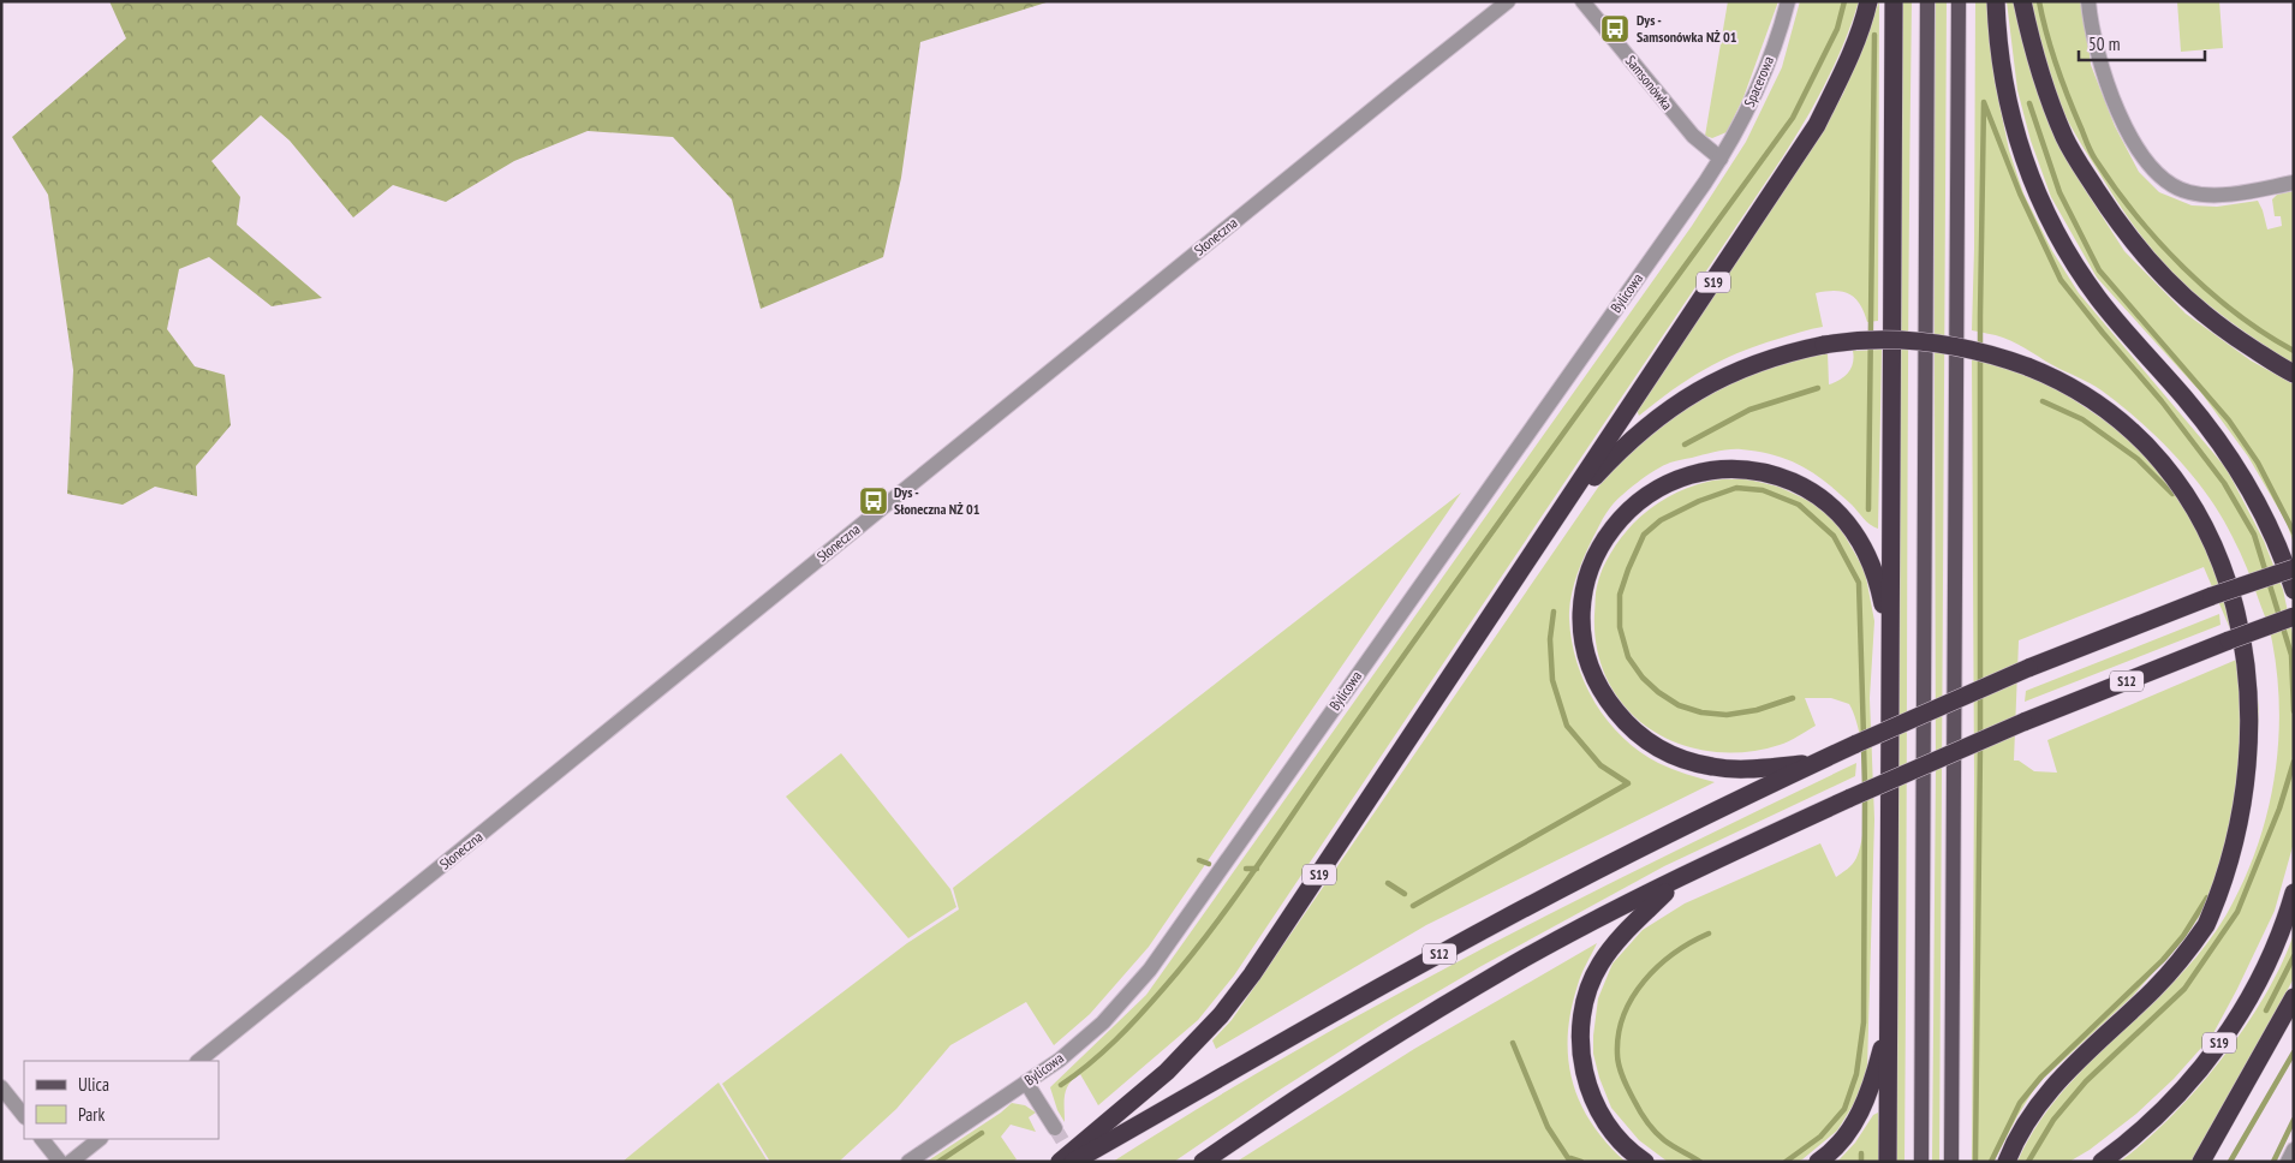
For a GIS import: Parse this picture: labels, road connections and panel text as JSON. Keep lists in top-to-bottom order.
{
  "streets": {
    "highway": ["S19", "S12"],
    "street": [
      "Spacerowa",
      "Samsonówka",
      "Słoneczna",
      "Bylicowa"
    ]
  },
  "crossings": [
    ["Spacerowa", "Samsonówka"],
    ["Spacerowa", "Bylicowa"],
    ["Samsonówka", "Bylicowa"]
  ],
  "places": {
    "bus stop": ["Dys - Samsonówka NŻ 01", "Dys - Słoneczna NŻ 01"]
  },
  "legend": ["Ulica", "Park"],
  "scale_bar": "50 m"
}
